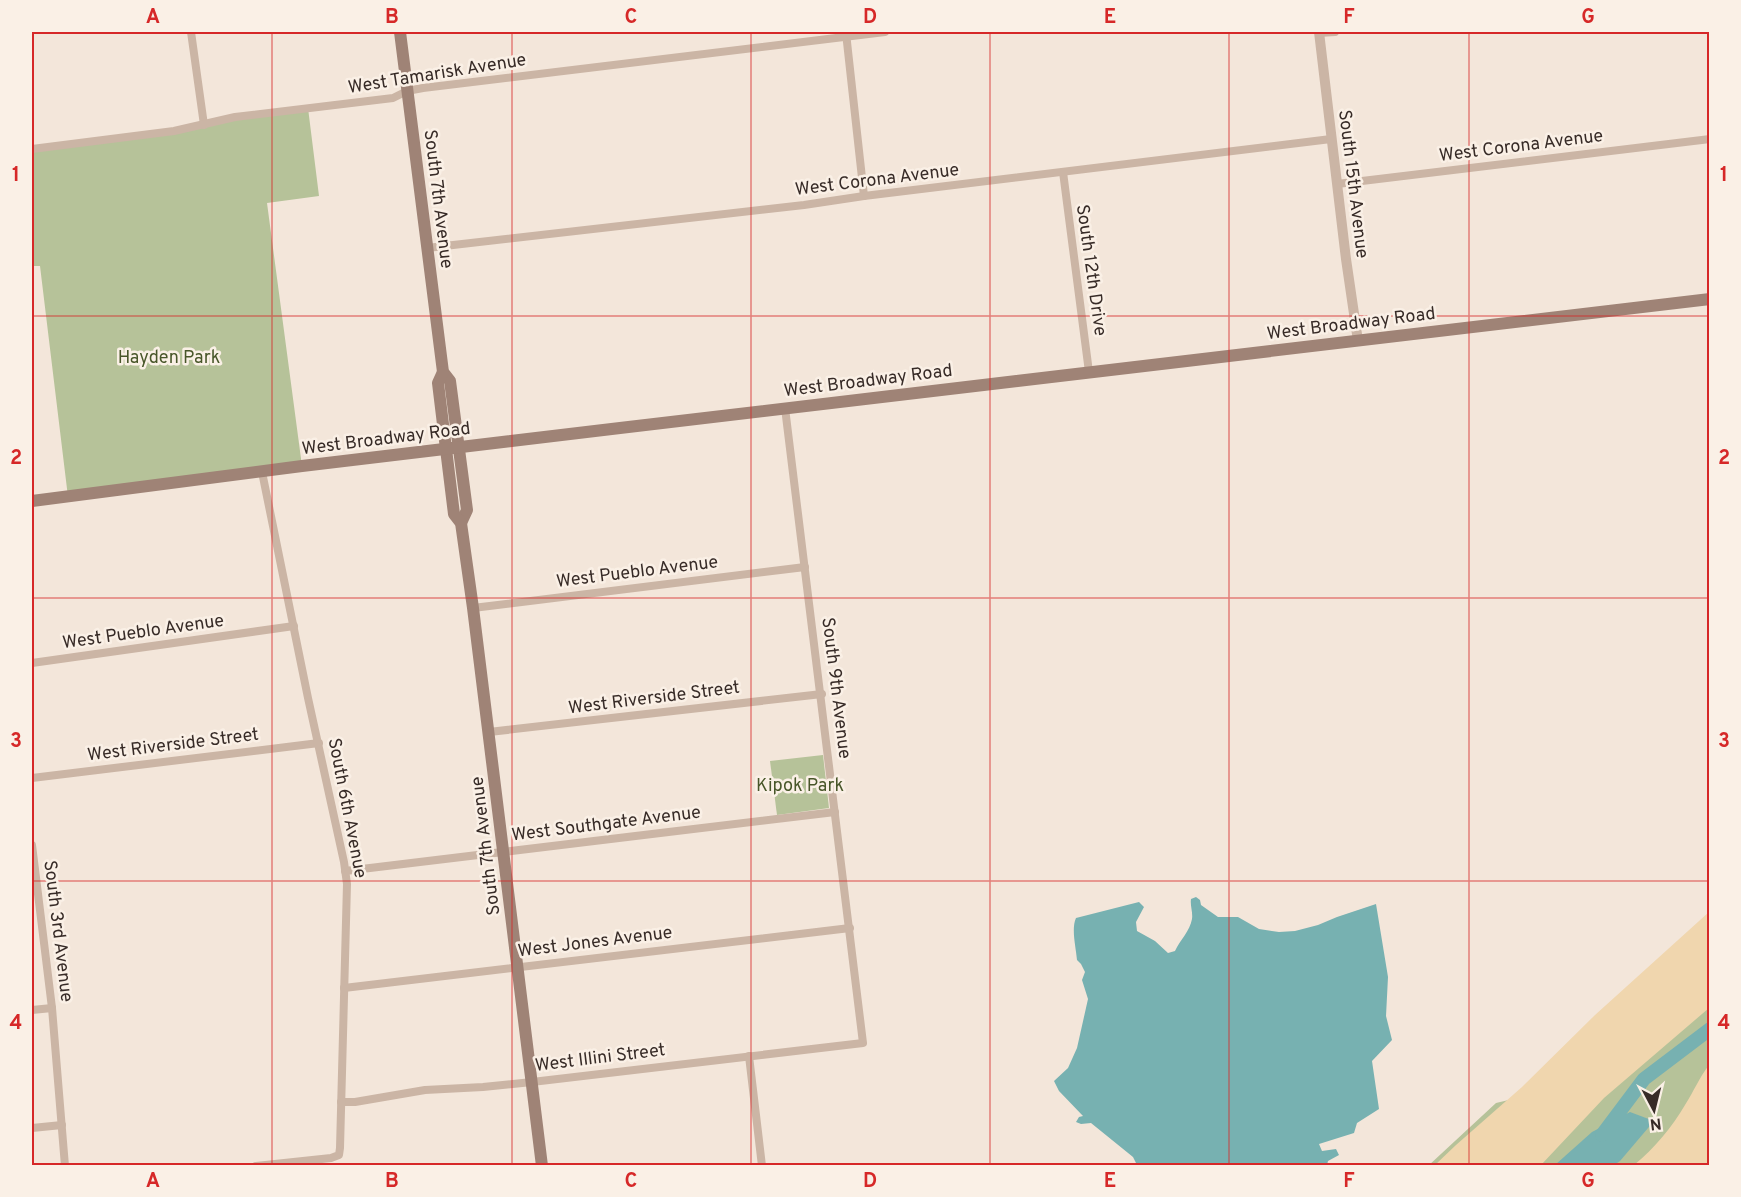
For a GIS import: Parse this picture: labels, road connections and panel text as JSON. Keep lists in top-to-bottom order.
{
  "streets": {
    "main road": ["South 7th Avenue", "West Broadway Road"],
    "street": [
      "West Tamarisk Avenue",
      "West Corona Avenue",
      "South 15th Avenue",
      "South 12th Drive",
      "West Pueblo Avenue",
      "South 9th Avenue",
      "West Riverside Street",
      "South 6th Avenue",
      "West Southgate Avenue",
      "South 3rd Avenue",
      "West Jones Avenue",
      "West Illini Street"
    ]
  },
  "crossings": [
    ["West Tamarisk Avenue", "South 7th Avenue"],
    ["West Corona Avenue", "South 15th Avenue"],
    ["West Corona Avenue", "South 7th Avenue"],
    ["West Corona Avenue", "South 12th Drive"],
    ["South 15th Avenue", "West Broadway Road"],
    ["South 7th Avenue", "West Broadway Road"],
    ["South 7th Avenue", "West Pueblo Avenue"],
    ["South 7th Avenue", "West Riverside Street"],
    ["South 7th Avenue", "West Southgate Avenue"],
    ["South 7th Avenue", "West Jones Avenue"],
    ["South 7th Avenue", "West Illini Street"],
    ["South 12th Drive", "West Broadway Road"],
    ["West Broadway Road", "South 9th Avenue"],
    ["West Broadway Road", "South 6th Avenue"],
    ["West Pueblo Avenue", "South 9th Avenue"],
    ["West Pueblo Avenue", "South 6th Avenue"],
    ["South 9th Avenue", "West Riverside Street"],
    ["South 9th Avenue", "West Southgate Avenue"],
    ["South 9th Avenue", "West Jones Avenue"],
    ["South 9th Avenue", "West Illini Street"],
    ["West Riverside Street", "South 6th Avenue"],
    ["South 6th Avenue", "West Southgate Avenue"],
    ["South 6th Avenue", "West Jones Avenue"],
    ["South 6th Avenue", "West Illini Street"]
  ],
  "parks": ["Hayden Park", "Kipok Park"],
  "north": "bottom",
  "grid": {
    "columns": [
      "A",
      "B",
      "C",
      "D",
      "E",
      "F",
      "G"
    ],
    "rows": [
      "1",
      "2",
      "3",
      "4"
    ]
  }
}
